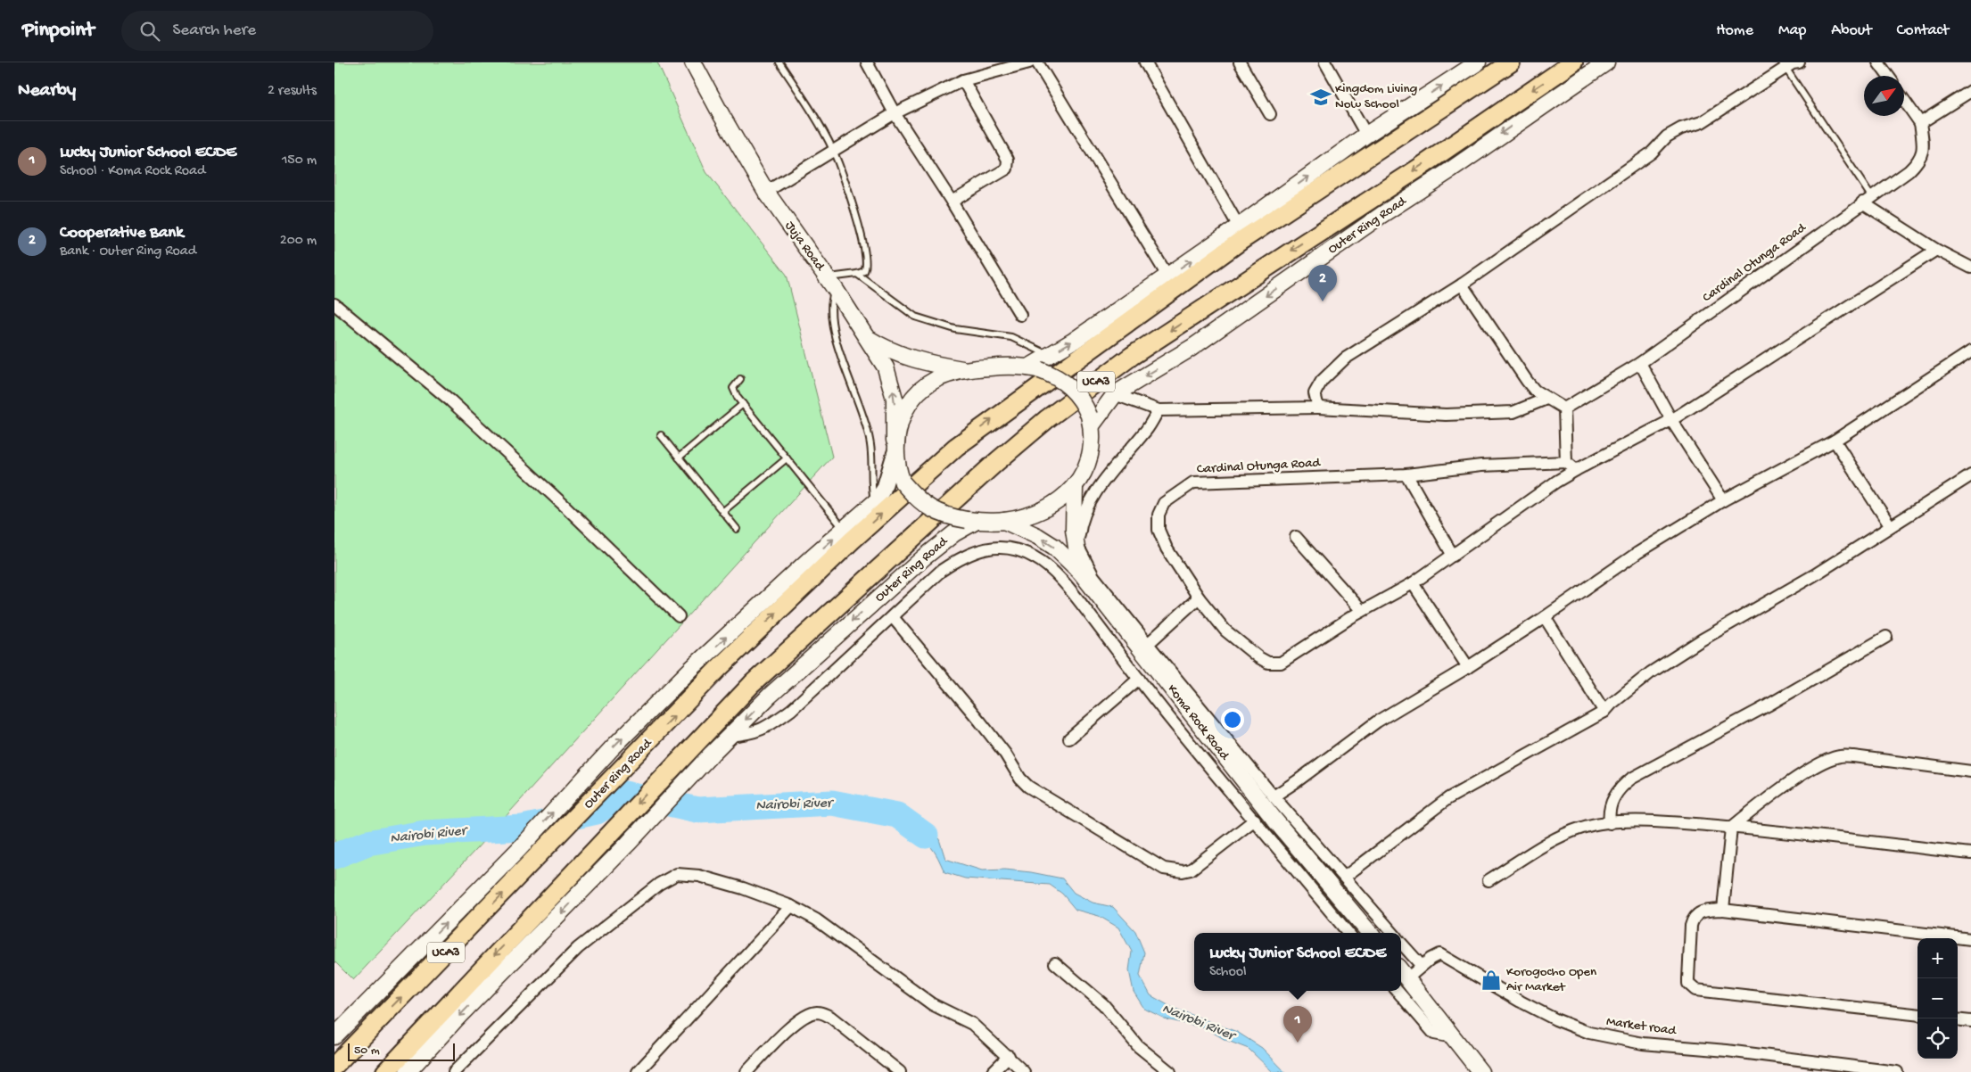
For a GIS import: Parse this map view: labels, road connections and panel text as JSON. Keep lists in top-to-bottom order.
{
  "streets": {
    "main road": [
      "Outer Ring Road",
      "Juja Road",
      "UCA3",
      "Koma Rock Road"
    ],
    "street": ["Cardinal Otunga Road", "Market road"]
  },
  "crossings": [
    ["Outer Ring Road", "Juja Road"],
    ["Outer Ring Road", "Koma Rock Road"]
  ],
  "water": ["Nairobi River"],
  "places": {
    "school or university": ["Kingdom Living Now School"],
    "shop": ["Korogocho Open Air Market"]
  },
  "scale_bar": "50 m",
  "north": "top right",
  "page": {
    "header": "Pinpoint",
    "search": "Search here",
    "nav": [
      "Home",
      "Map",
      "About",
      "Contact"
    ],
    "heading": ["Nearby", "2 results"],
    "list": [
      {
        "mark": "1",
        "name": "Lucky Junior School ECDE",
        "note": "School · Koma Rock Road",
        "value": "150 m"
      },
      {
        "mark": "2",
        "name": "Cooperative Bank",
        "note": "Bank · Outer Ring Road",
        "value": "200 m"
      }
    ],
    "pins": ["2", "1"],
    "popup": ["Lucky Junior School ECDE", "School"],
    "map_buttons": ["+", "−"],
    "scale": "50 m"
  }
}
